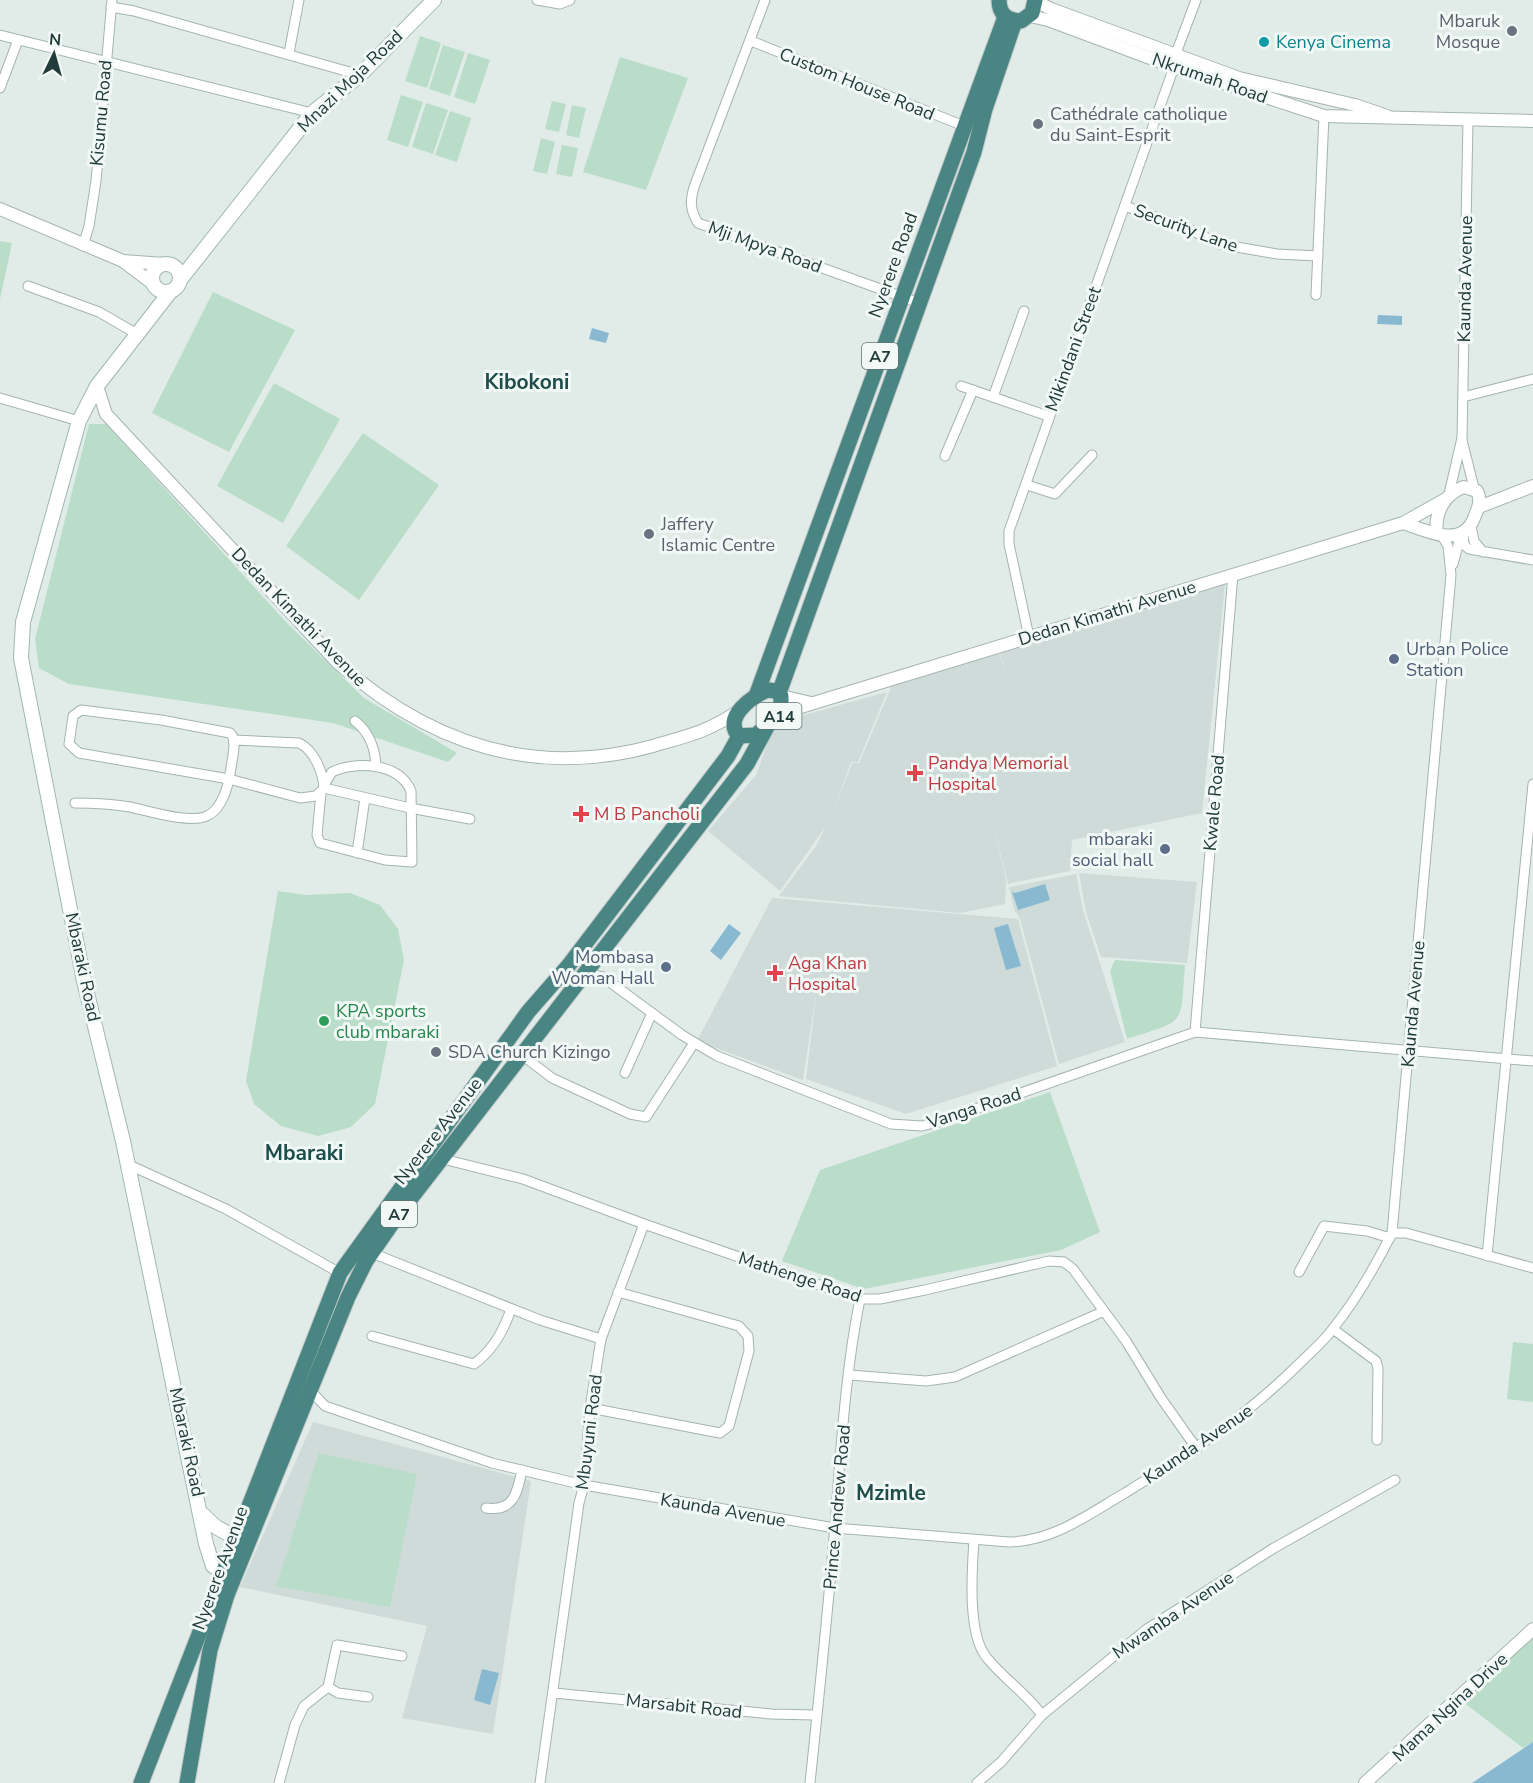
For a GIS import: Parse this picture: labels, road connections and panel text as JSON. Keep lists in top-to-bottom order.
{
  "streets": {
    "highway": [
      "Nyerere Road",
      "A7",
      "A14",
      "Nyerere Avenue"
    ],
    "main road": ["Mnazi Moja Road", "Mbaraki Road"],
    "street": [
      "Nkrumah Road",
      "Custom House Road",
      "Kisumu Road",
      "Security Lane",
      "Mji Mpya Road",
      "Kaunda Avenue",
      "Mikindani Street",
      "Dedan Kimathi Avenue",
      "Kwale Road",
      "Vanga Road",
      "Mathenge Road",
      "Mbuyuni Road",
      "Prince Andrew Road",
      "Mwamba Avenue",
      "Marsabit Road",
      "Mama Ngina Drive"
    ]
  },
  "crossings": [
    ["Nkrumah Road", "Nyerere Road"],
    ["Nkrumah Road", "Kaunda Avenue"],
    ["Nkrumah Road", "Mikindani Street"],
    ["Custom House Road", "Mji Mpya Road"],
    ["Custom House Road", "Nyerere Road"],
    ["Security Lane", "Mikindani Street"],
    ["Mji Mpya Road", "Nyerere Road"],
    ["Nyerere Road", "Dedan Kimathi Avenue"],
    ["Nyerere Road", "A14"],
    ["Kaunda Avenue", "Vanga Road"],
    ["Kaunda Avenue", "Nyerere Avenue"],
    ["Kaunda Avenue", "Mathenge Road"],
    ["Kaunda Avenue", "Mbuyuni Road"],
    ["Kaunda Avenue", "Prince Andrew Road"],
    ["Mikindani Street", "Dedan Kimathi Avenue"],
    ["Dedan Kimathi Avenue", "A14"],
    ["Dedan Kimathi Avenue", "Kwale Road"],
    ["A14", "Nyerere Avenue"],
    ["Kwale Road", "Vanga Road"],
    ["Mbaraki Road", "Nyerere Avenue"],
    ["Vanga Road", "Nyerere Avenue"],
    ["Nyerere Avenue", "Mathenge Road"],
    ["Mathenge Road", "Mbuyuni Road"],
    ["Mathenge Road", "Prince Andrew Road"],
    ["Mbuyuni Road", "Marsabit Road"],
    ["Prince Andrew Road", "Marsabit Road"]
  ],
  "districts": ["Kibokoni", "Mbaraki", "Mzimle"],
  "places": {
    "other": [
      "Mbaruk Mosque",
      "Kenya Cinema",
      "Cathédrale catholique du Saint-Esprit",
      "Jaffery Islamic Centre",
      "Urban Police Station",
      "mbaraki social hall",
      "Mombasa Woman Hall",
      "KPA sports club mbaraki",
      "SDA Church Kizingo"
    ],
    "health": ["Pandya Memorial Hospital", "M B Pancholi", "Aga Khan Hospital"]
  },
  "north": "top"
}
